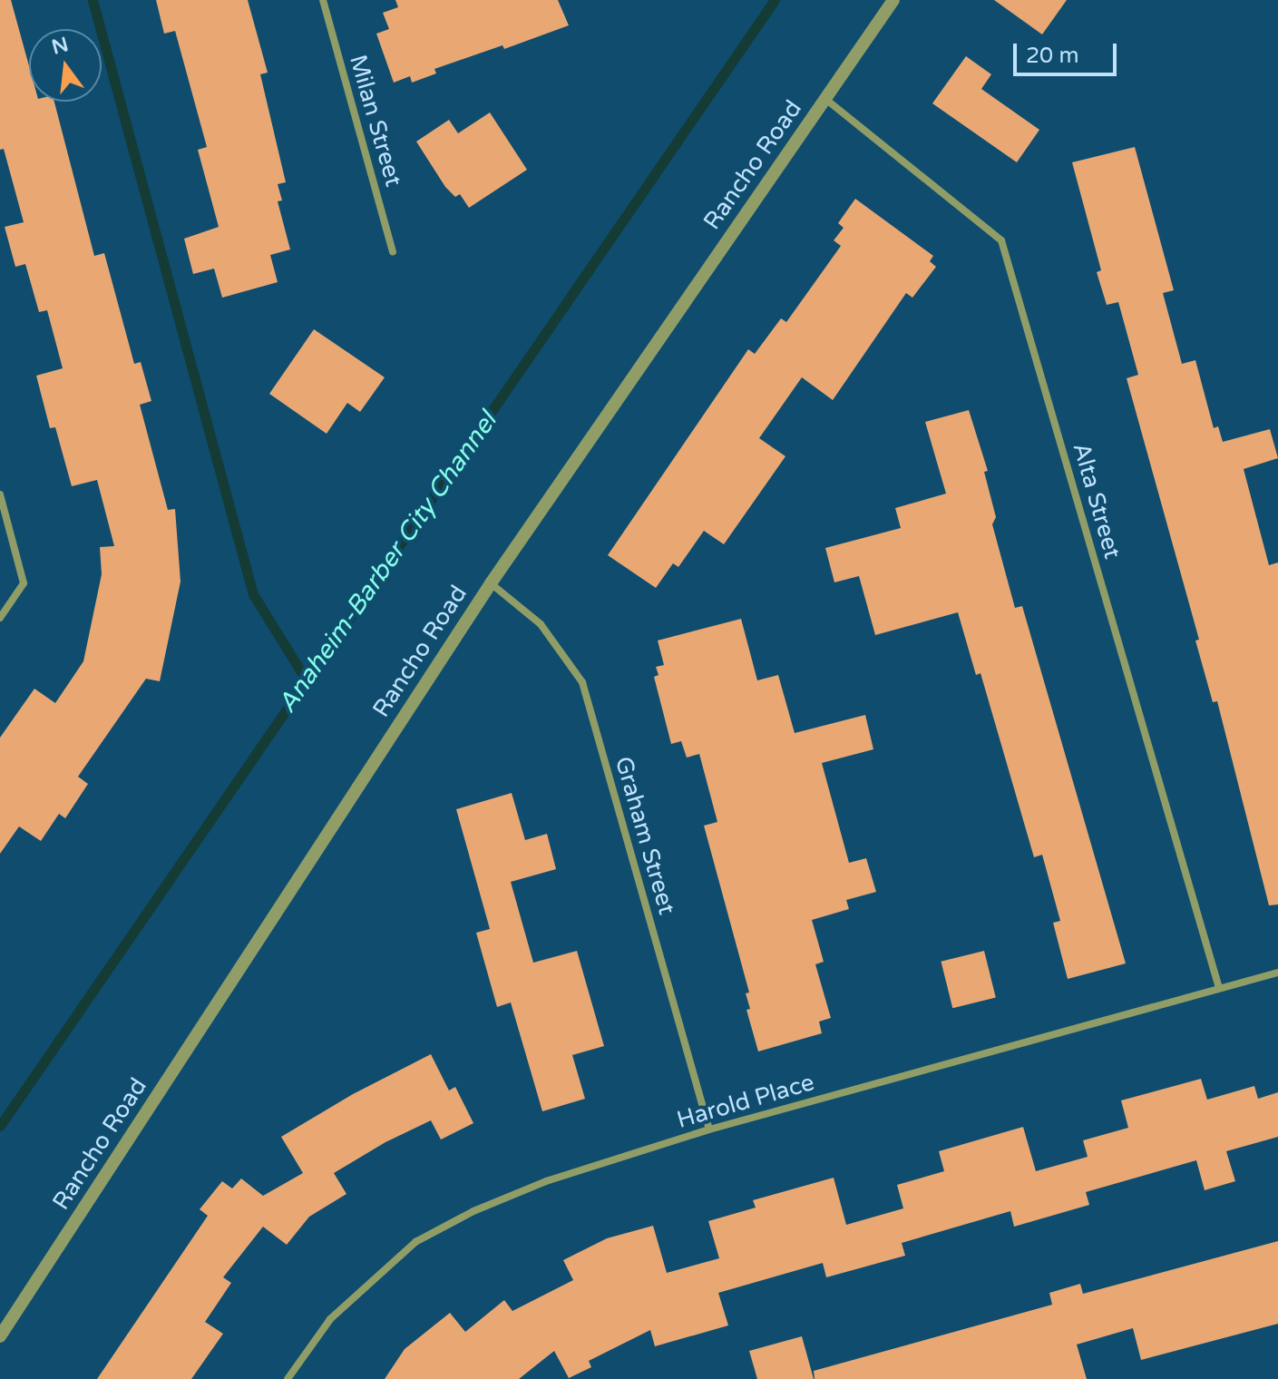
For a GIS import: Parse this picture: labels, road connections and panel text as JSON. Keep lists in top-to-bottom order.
{
  "streets": {
    "street": [
      "Milan Street",
      "Rancho Road",
      "Alta Street",
      "Graham Street",
      "Harold Place"
    ]
  },
  "crossings": [
    ["Rancho Road", "Alta Street"],
    ["Rancho Road", "Graham Street"],
    ["Alta Street", "Harold Place"],
    ["Graham Street", "Harold Place"]
  ],
  "water": ["Anaheim-Barber City Channel"],
  "scale_bar": "20 m",
  "north": "top"
}
